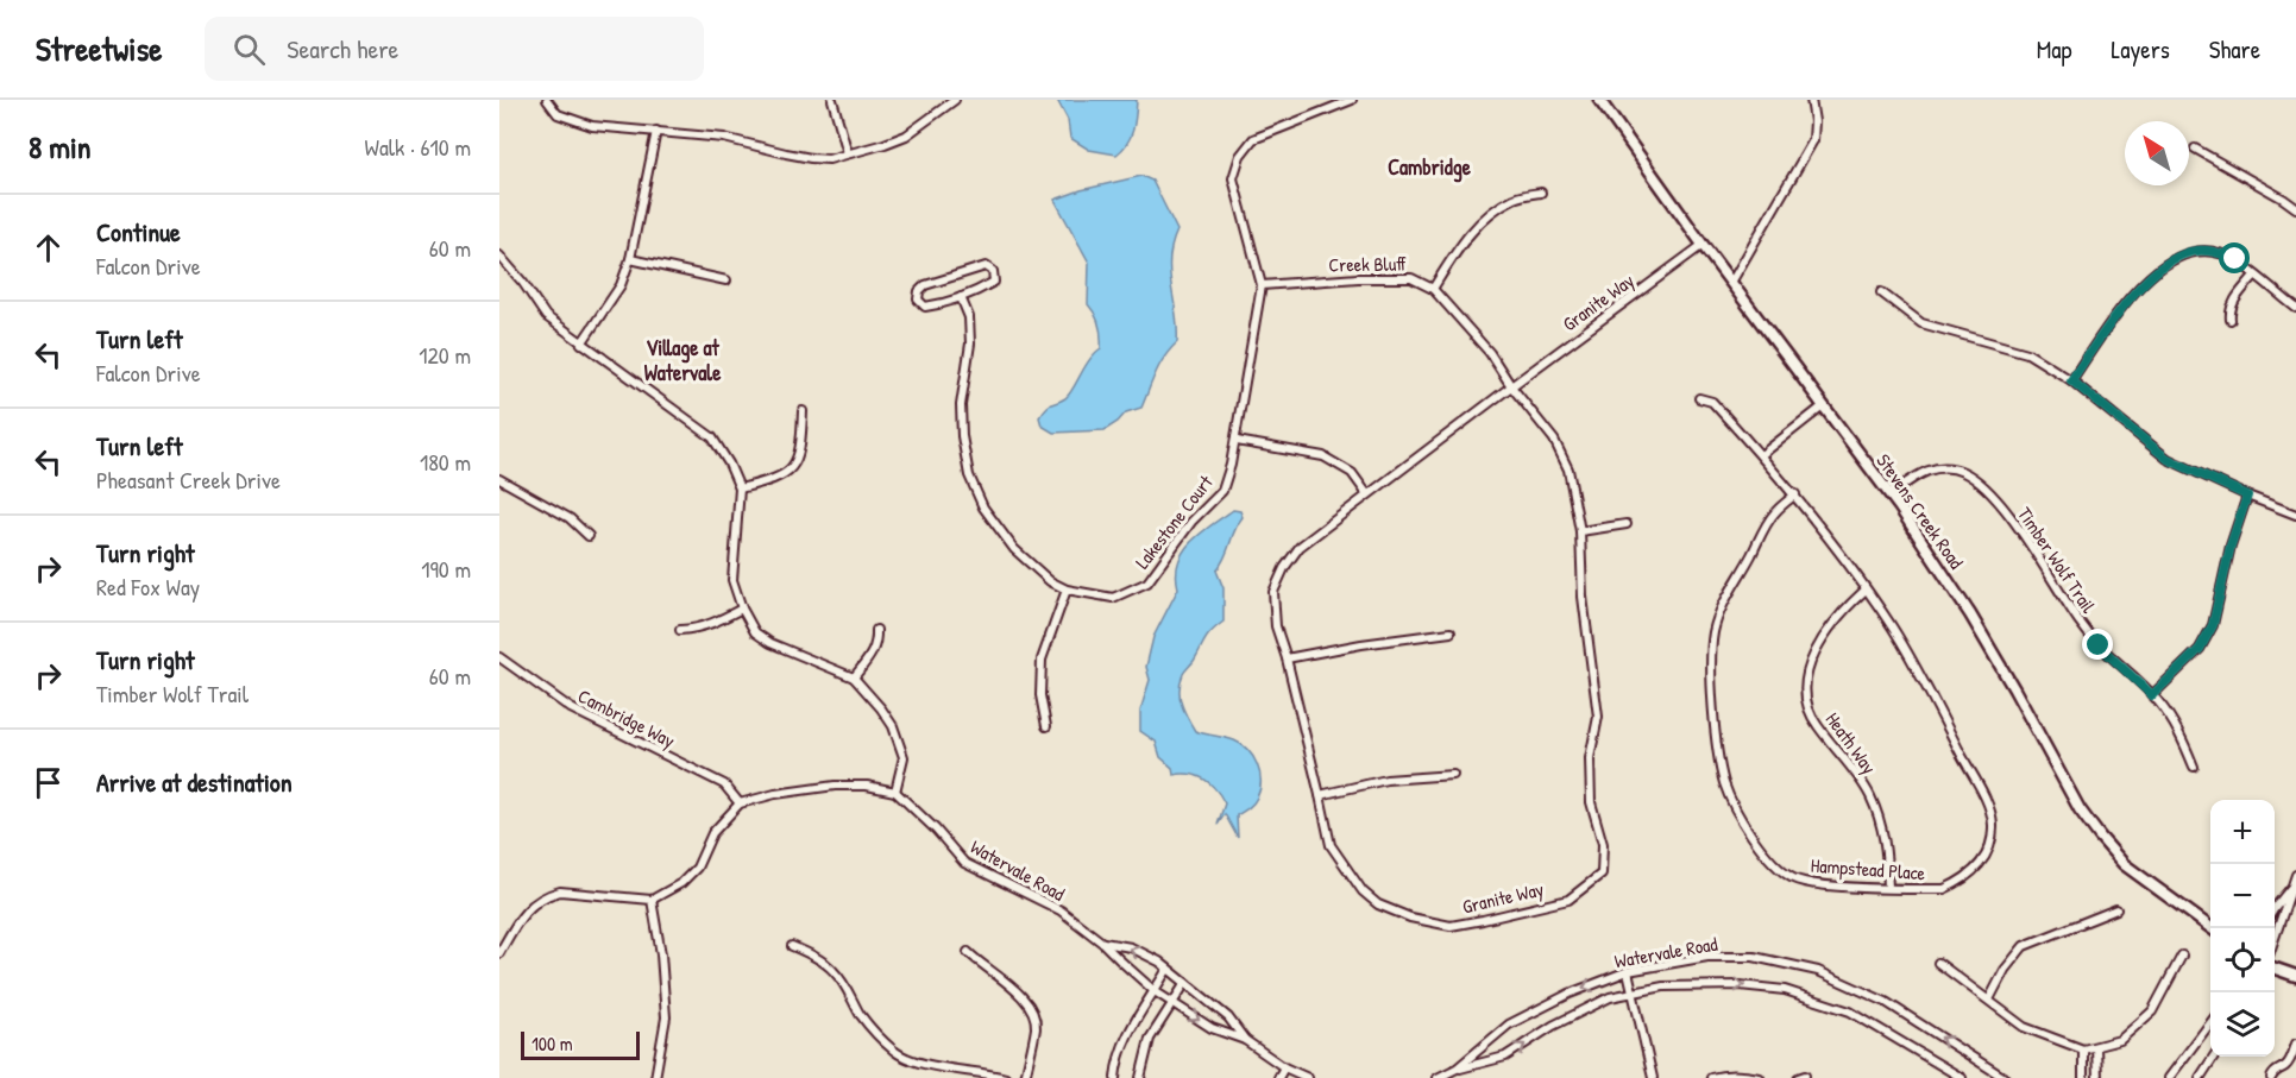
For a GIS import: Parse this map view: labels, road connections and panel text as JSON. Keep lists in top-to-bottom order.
{
  "streets": {
    "street": [
      "Creek Bluff",
      "Granite Way",
      "Stevens Creek Road",
      "Lakestone Court",
      "Timber Wolf Trail",
      "Cambridge Way",
      "Heath Way",
      "Hampstead Place",
      "Watervale Road"
    ]
  },
  "crossings": [
    ["Creek Bluff", "Lakestone Court"],
    ["Granite Way", "Stevens Creek Road"],
    ["Stevens Creek Road", "Timber Wolf Trail"],
    ["Heath Way", "Hampstead Place"]
  ],
  "districts": ["Cambridge", "Village at Watervale"],
  "scale_bar": "100 m",
  "north": "top left",
  "page": {
    "header": "Streetwise",
    "search": "Search here",
    "nav": ["Map", "Layers", "Share"],
    "heading": ["8 min", "Walk · 610 m"],
    "list": [
      ["Continue", "Falcon Drive", "60 m"],
      ["Turn left", "Falcon Drive", "120 m"],
      ["Turn left", "Pheasant Creek Drive", "180 m"],
      ["Turn right", "Red Fox Way", "190 m"],
      ["Turn right", "Timber Wolf Trail", "60 m"],
      "Arrive at destination"
    ],
    "map_buttons": ["+", "−"],
    "scale": "100 m"
  }
}
